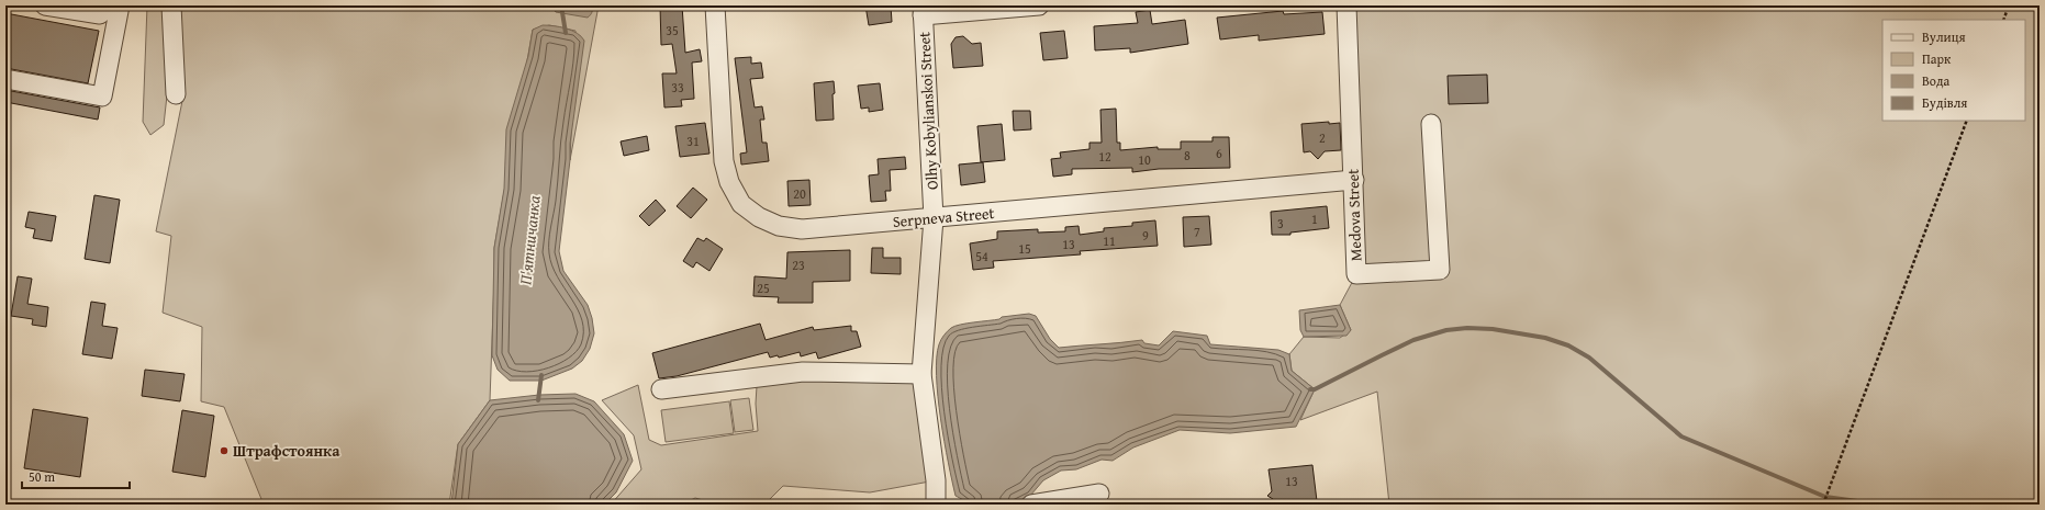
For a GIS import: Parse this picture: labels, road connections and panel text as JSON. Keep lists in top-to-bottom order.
{
  "streets": {
    "street": ["Olhy Kobylianskoi Street", "Medova Street", "Serpneva Street"]
  },
  "crossings": [
    ["Olhy Kobylianskoi Street", "Serpneva Street"],
    ["Medova Street", "Serpneva Street"]
  ],
  "water": ["П'ятничанка"],
  "places": ["Штрафстоянка"],
  "house_numbers": [
    "35",
    "33",
    "2",
    "31",
    "6",
    "8",
    "12",
    "10",
    "20",
    "1",
    "3",
    "7",
    "9",
    "11",
    "13",
    "15",
    "54",
    "23",
    "25",
    "13"
  ],
  "legend": [
    "Вулиця",
    "Парк",
    "Вода",
    "Будівля"
  ],
  "scale_bar": "50 m"
}
